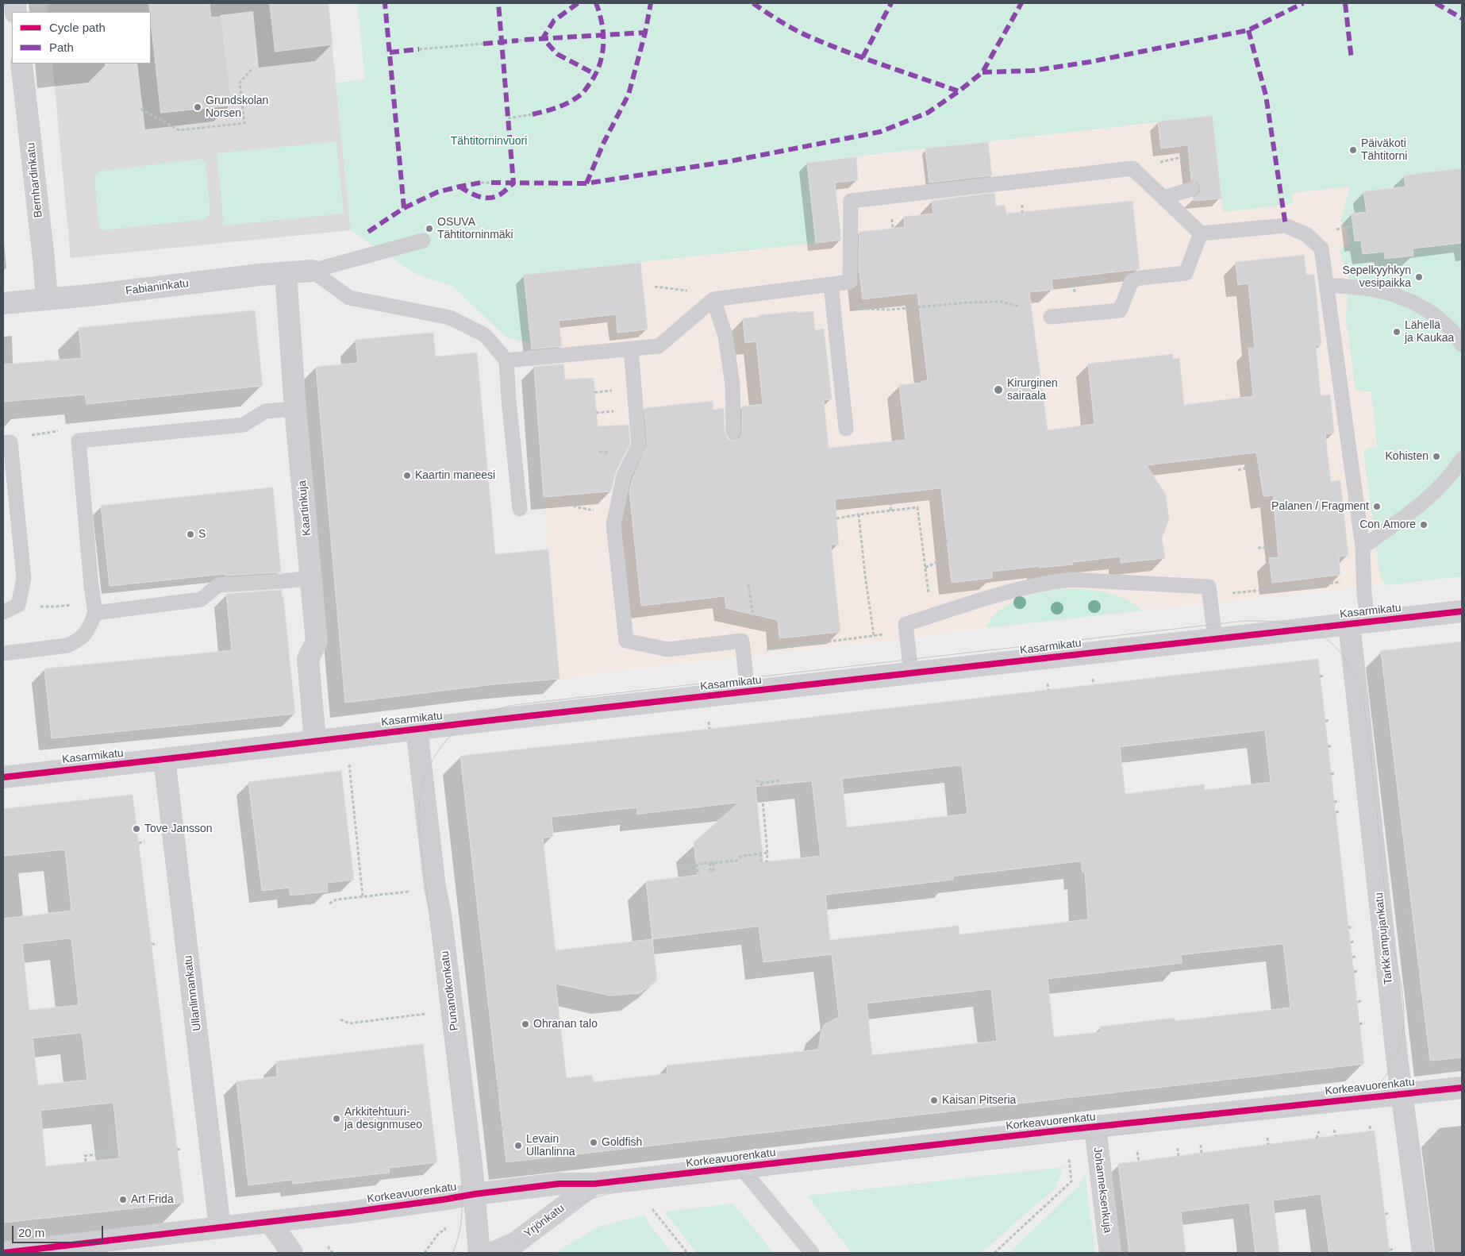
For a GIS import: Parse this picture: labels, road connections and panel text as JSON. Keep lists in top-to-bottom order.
{
  "streets": {
    "street": [
      "Bernhardinkatu",
      "Fabianinkatu",
      "Kaartinkuja",
      "Kasarmikatu",
      "Tarkk'ampujankatu",
      "Punanotkonkatu",
      "Ullanlinnankatu",
      "Korkeavuorenkatu",
      "Johanneksenkuja",
      "Yrjönkatu"
    ]
  },
  "crossings": [
    ["Bernhardinkatu", "Fabianinkatu"],
    ["Fabianinkatu", "Kaartinkuja"],
    ["Kaartinkuja", "Kasarmikatu"],
    ["Kasarmikatu", "Tarkk'ampujankatu"],
    ["Kasarmikatu", "Punanotkonkatu"],
    ["Kasarmikatu", "Ullanlinnankatu"],
    ["Tarkk'ampujankatu", "Korkeavuorenkatu"],
    ["Punanotkonkatu", "Korkeavuorenkatu"],
    ["Ullanlinnankatu", "Korkeavuorenkatu"],
    ["Korkeavuorenkatu", "Johanneksenkuja"],
    ["Korkeavuorenkatu", "Yrjönkatu"]
  ],
  "parks": ["Tähtitorninvuori"],
  "places": [
    "Grundskolan Norsen",
    "Päiväkoti Tähtitorni",
    "OSUVA Tähtitorninmäki",
    "Sepelkyyhkyn vesipaikka",
    "Lähellä ja Kaukaa",
    "Kirurginen sairaala",
    "Kohisten",
    "Kaartin maneesi",
    "Palanen / Fragment",
    "Con Amore",
    "S",
    "Tove Jansson",
    "Ohranan talo",
    "Kaisan Pitseria",
    "Arkkitehtuuri- ja designmuseo",
    "Goldfish",
    "Levain Ullanlinna",
    "Art Frida"
  ],
  "legend": ["Cycle path", "Path"],
  "scale_bar": "20 m"
}
